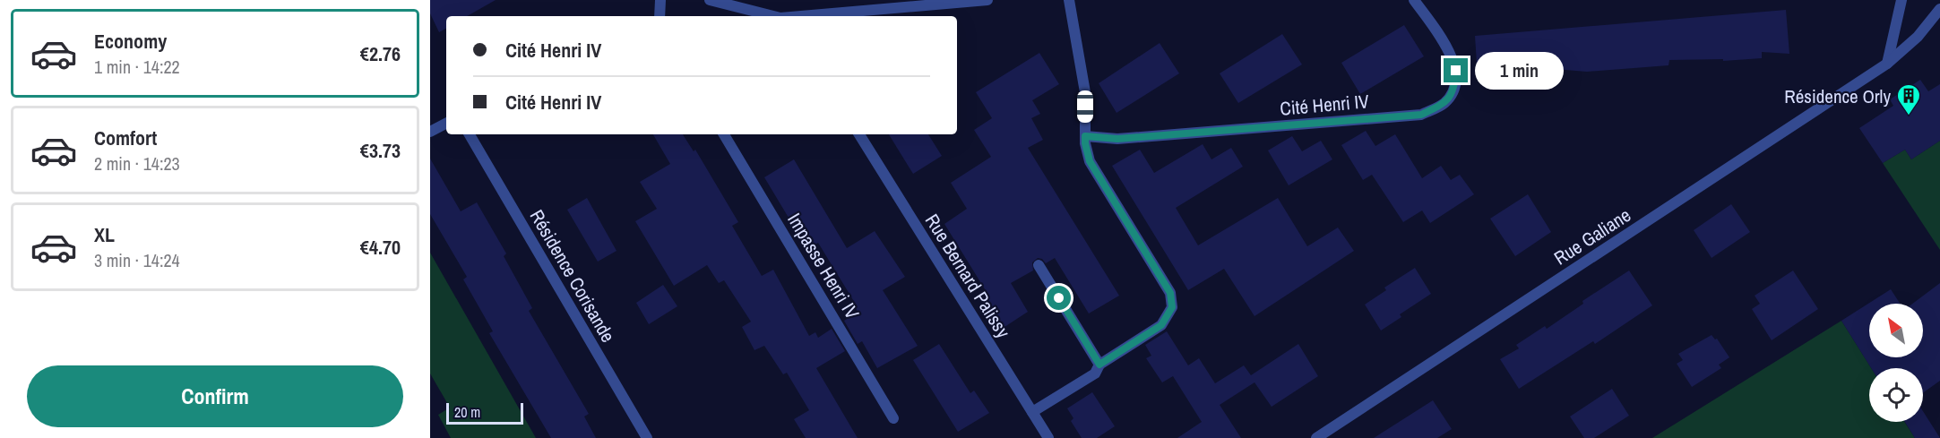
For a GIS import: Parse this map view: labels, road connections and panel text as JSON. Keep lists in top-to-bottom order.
{
  "streets": {
    "street": [
      "Cité Henri IV",
      "Rue Galiane",
      "Impasse Henri IV",
      "Résidence Corisande",
      "Rue Bernard Palissy"
    ]
  },
  "places": {
    "building": ["Résidence Orly"]
  },
  "scale_bar": "20 m",
  "north": "top left",
  "page": {
    "list": [
      {
        "name": "Economy",
        "note": "1 min · 14:22",
        "value": "€2.76"
      },
      {
        "name": "Comfort",
        "note": "2 min · 14:23",
        "value": "€3.73"
      },
      {
        "name": "XL",
        "note": "3 min · 14:24",
        "value": "€4.70"
      }
    ],
    "banner": ["Cité Henri IV", "Cité Henri IV"],
    "bubble": "1 min",
    "buttons": "Confirm",
    "scale": "20 m"
  }
}
